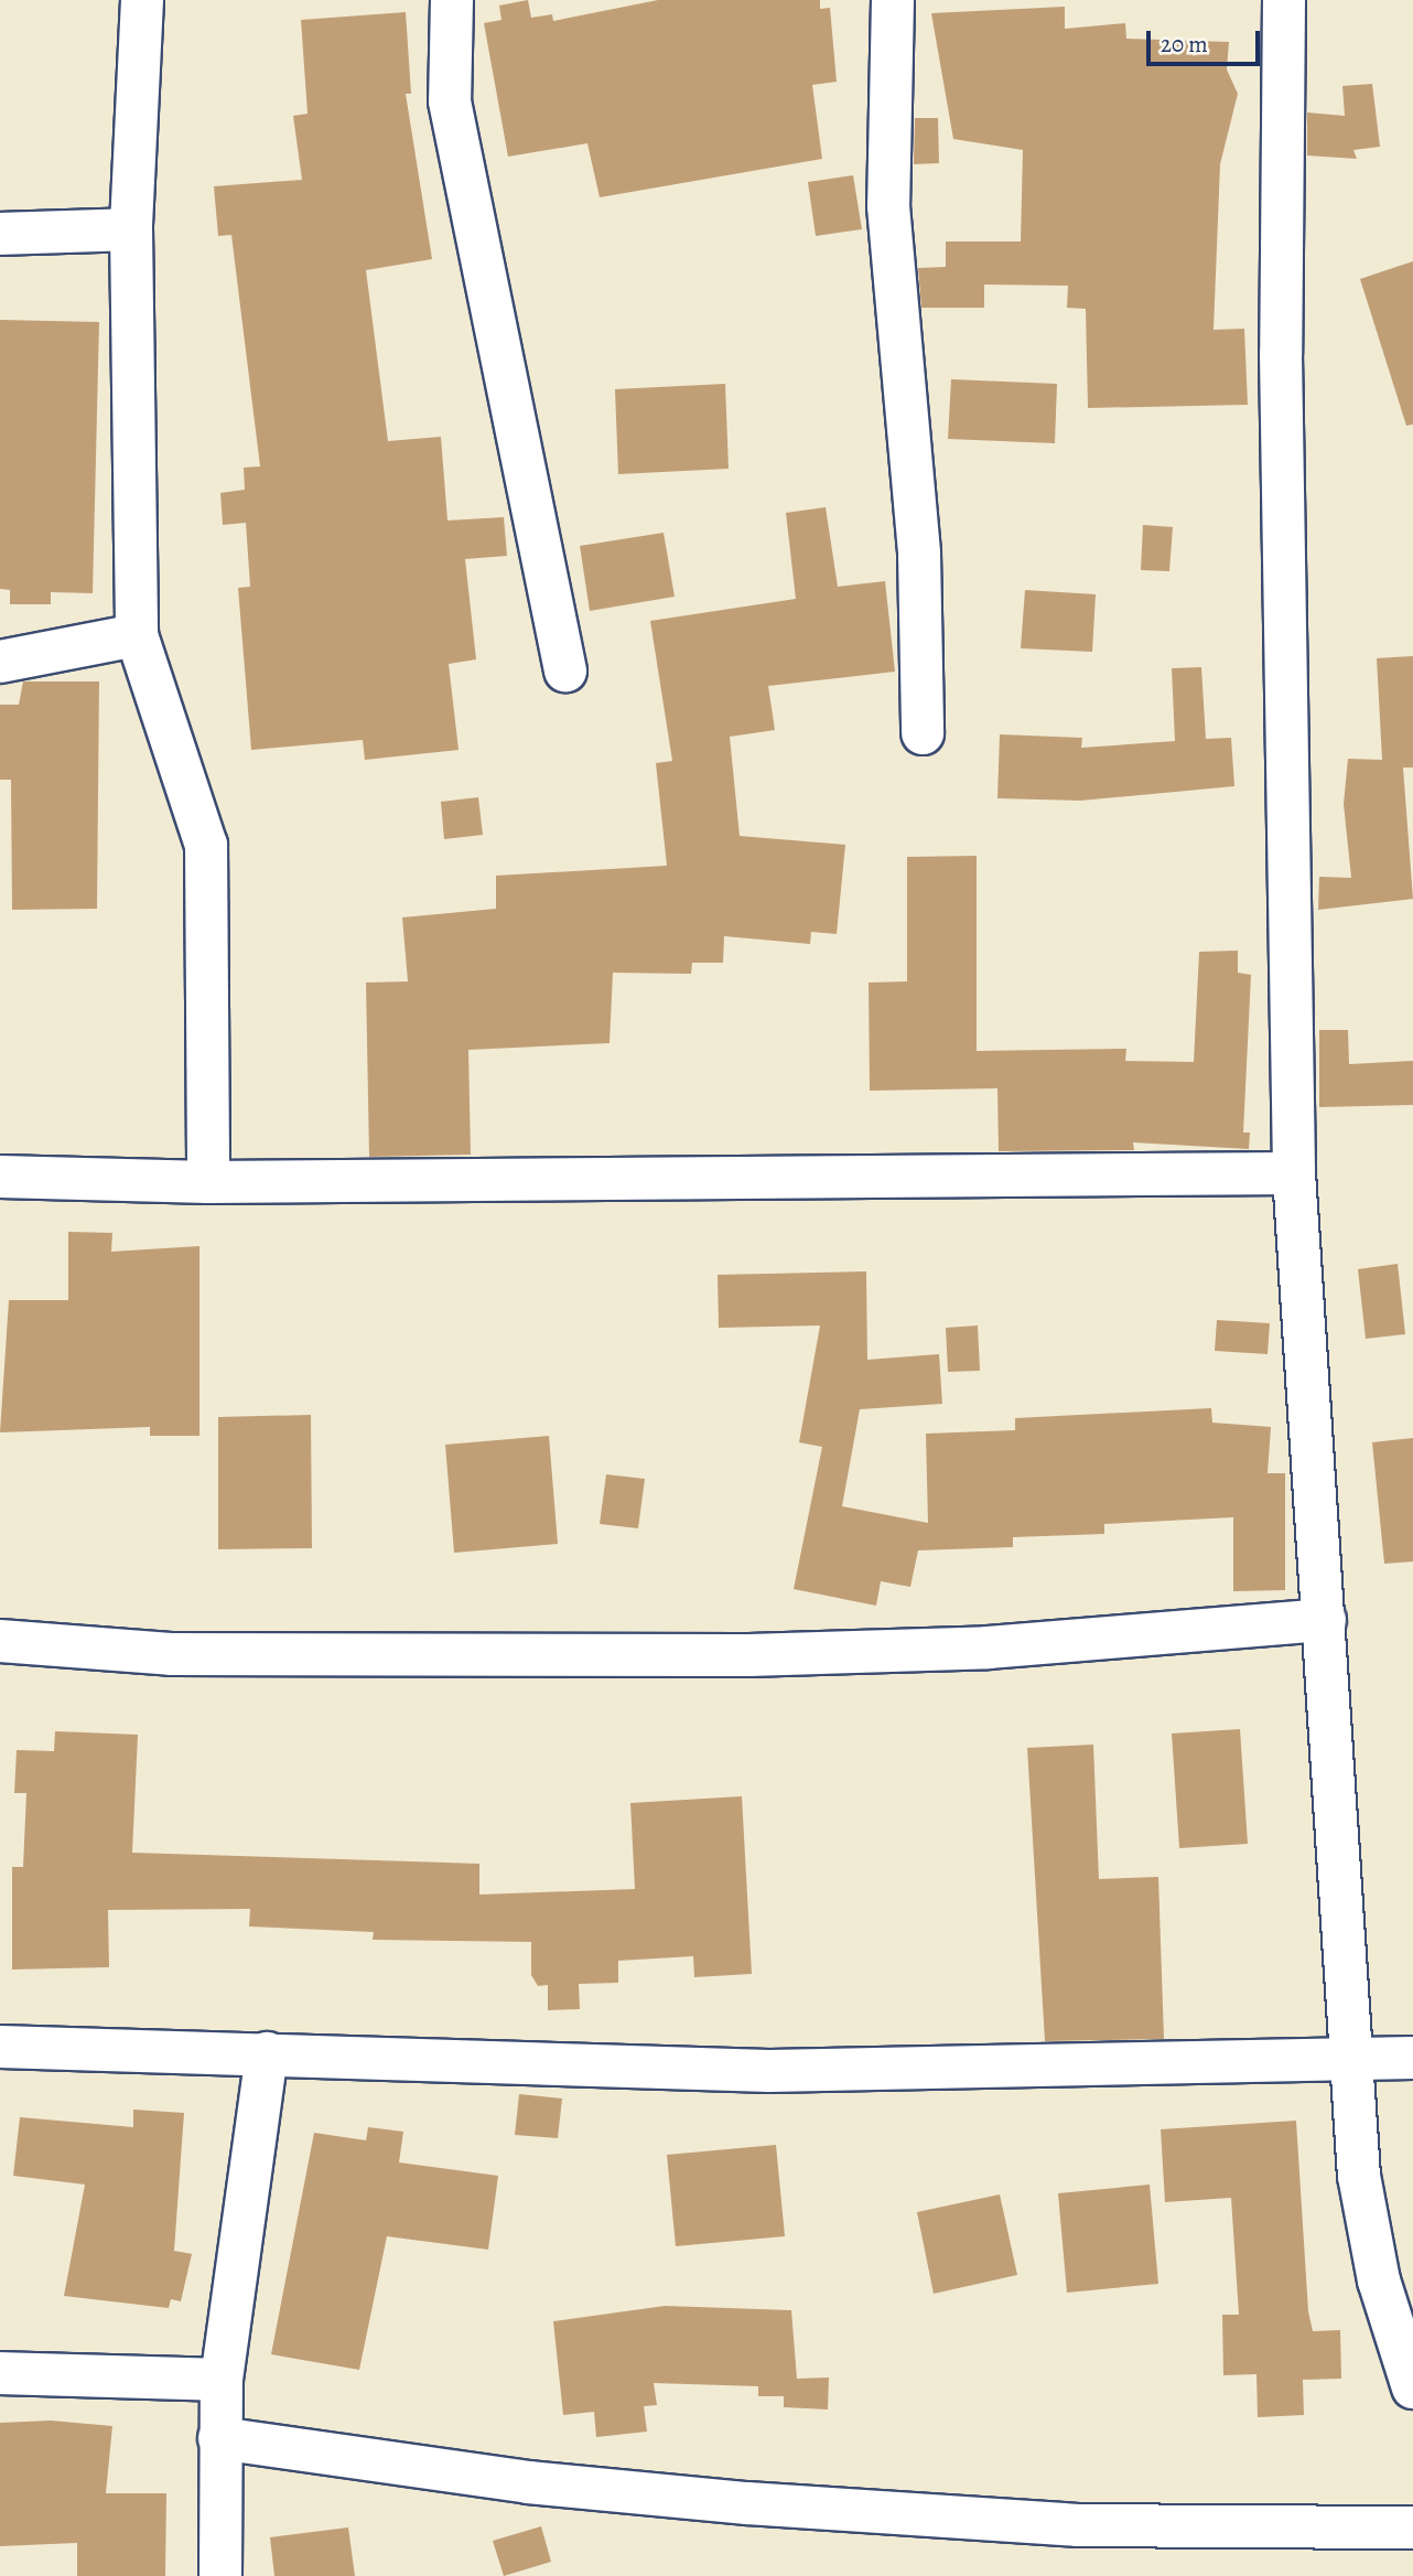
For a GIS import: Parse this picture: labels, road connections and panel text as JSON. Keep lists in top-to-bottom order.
{
  "scale_bar": "20 m"
}
